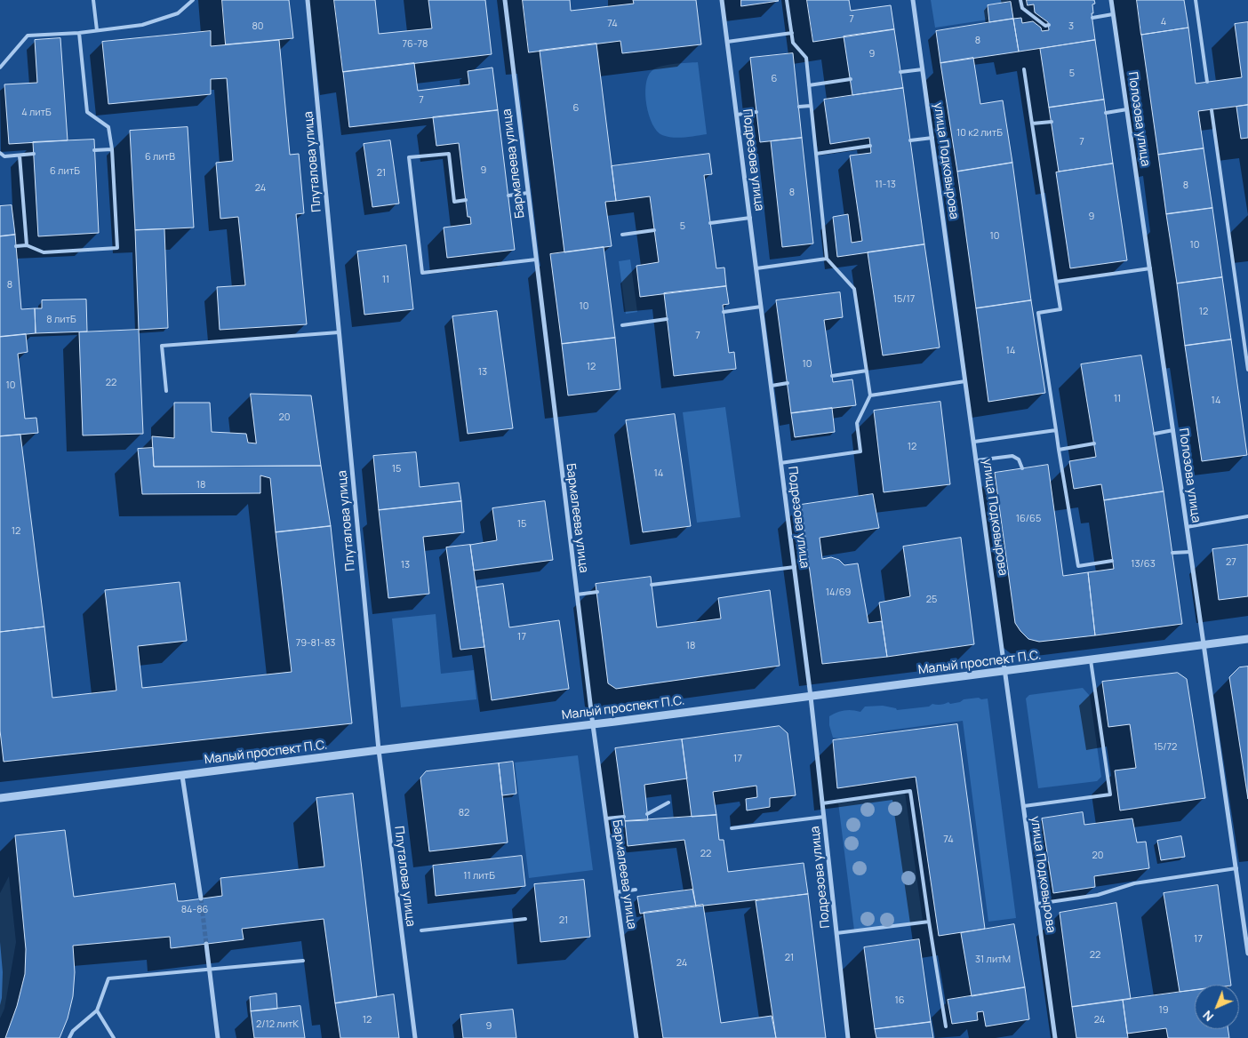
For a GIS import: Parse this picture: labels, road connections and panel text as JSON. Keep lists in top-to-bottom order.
{
  "streets": {
    "street": [
      "Полозова улица",
      "Подрезова улица",
      "улица Подковырова",
      "Плуталова улица",
      "Бармалеева улица",
      "Малый проспект П.С."
    ]
  },
  "crossings": [
    ["Полозова улица", "Малый проспект П.С."],
    ["Подрезова улица", "Малый проспект П.С."],
    ["улица Подковырова", "Малый проспект П.С."],
    ["Плуталова улица", "Малый проспект П.С."],
    ["Бармалеева улица", "Малый проспект П.С."]
  ],
  "house_numbers": [
    "7",
    "4",
    "74",
    "80",
    "3",
    "8",
    "76-78",
    "9",
    "5",
    "6",
    "7",
    "6",
    "4 литБ",
    "10 к2 литБ",
    "7",
    "6 литВ",
    "9",
    "6 литБ",
    "21",
    "11-13",
    "8",
    "24",
    "8",
    "9",
    "5",
    "10",
    "10",
    "11",
    "8",
    "15/17",
    "10",
    "12",
    "8 литБ",
    "7",
    "14",
    "10",
    "12",
    "13",
    "22",
    "10",
    "11",
    "14",
    "20",
    "12",
    "15",
    "14",
    "18",
    "16/65",
    "15",
    "12",
    "27",
    "13/63",
    "13",
    "14/69",
    "25",
    "17",
    "79-81-83",
    "18",
    "15/72",
    "17",
    "82",
    "74",
    "22",
    "20",
    "11 литБ",
    "84-86",
    "21",
    "17",
    "22",
    "21",
    "31 литМ",
    "24",
    "16",
    "19",
    "12",
    "24",
    "2/12 литК",
    "9"
  ],
  "north": "bottom left"
}
